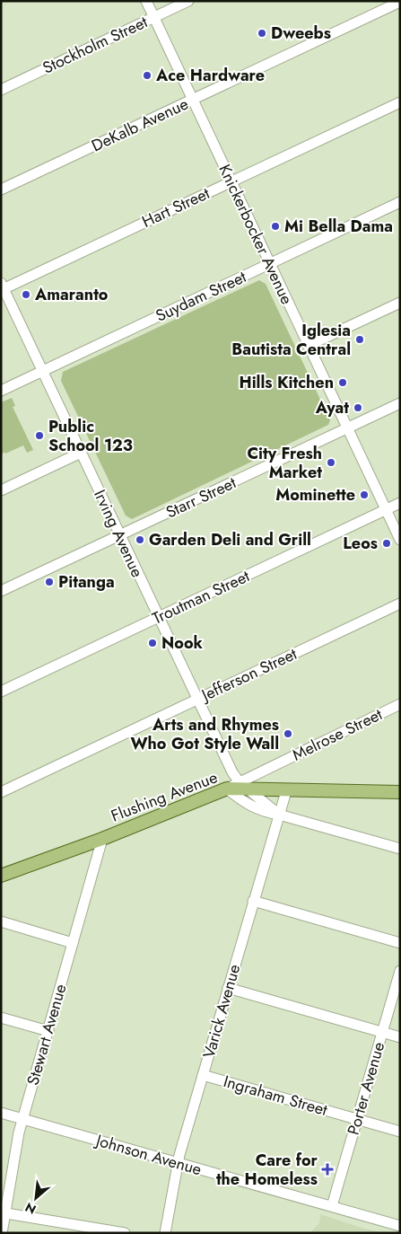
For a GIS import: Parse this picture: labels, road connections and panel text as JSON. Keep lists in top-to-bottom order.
{
  "streets": {
    "main road": ["Flushing Avenue"],
    "street": [
      "Stockholm Street",
      "DeKalb Avenue",
      "Hart Street",
      "Knickerbocker Avenue",
      "Suydam Street",
      "Starr Street",
      "Irving Avenue",
      "Troutman Street",
      "Jefferson Street",
      "Melrose Street",
      "Varick Avenue",
      "Stewart Avenue",
      "Porter Avenue",
      "Ingraham Street",
      "Johnson Avenue"
    ]
  },
  "crossings": [
    ["Stockholm Street", "Knickerbocker Avenue"],
    ["DeKalb Avenue", "Knickerbocker Avenue"],
    ["Hart Street", "Knickerbocker Avenue"],
    ["Hart Street", "Irving Avenue"],
    ["Knickerbocker Avenue", "Suydam Street"],
    ["Knickerbocker Avenue", "Starr Street"],
    ["Knickerbocker Avenue", "Troutman Street"],
    ["Suydam Street", "Irving Avenue"],
    ["Starr Street", "Irving Avenue"],
    ["Irving Avenue", "Troutman Street"],
    ["Irving Avenue", "Jefferson Street"],
    ["Irving Avenue", "Melrose Street"],
    ["Irving Avenue", "Flushing Avenue"],
    ["Irving Avenue", "Varick Avenue"],
    ["Melrose Street", "Flushing Avenue"],
    ["Flushing Avenue", "Varick Avenue"],
    ["Flushing Avenue", "Stewart Avenue"],
    ["Varick Avenue", "Ingraham Street"],
    ["Varick Avenue", "Johnson Avenue"],
    ["Stewart Avenue", "Johnson Avenue"],
    ["Porter Avenue", "Ingraham Street"],
    ["Porter Avenue", "Johnson Avenue"]
  ],
  "places": {
    "other": [
      "Dweebs",
      "Ace Hardware",
      "Mi Bella Dama",
      "Amaranto",
      "Iglesia Bautista Central",
      "Hills Kitchen",
      "Ayat",
      "Public School 123",
      "City Fresh Market",
      "Mominette",
      "Garden Deli and Grill",
      "Leos",
      "Pitanga",
      "Nook",
      "Arts and Rhymes Who Got Style Wall"
    ],
    "health": ["Care for the Homeless"]
  },
  "north": "bottom left"
}
